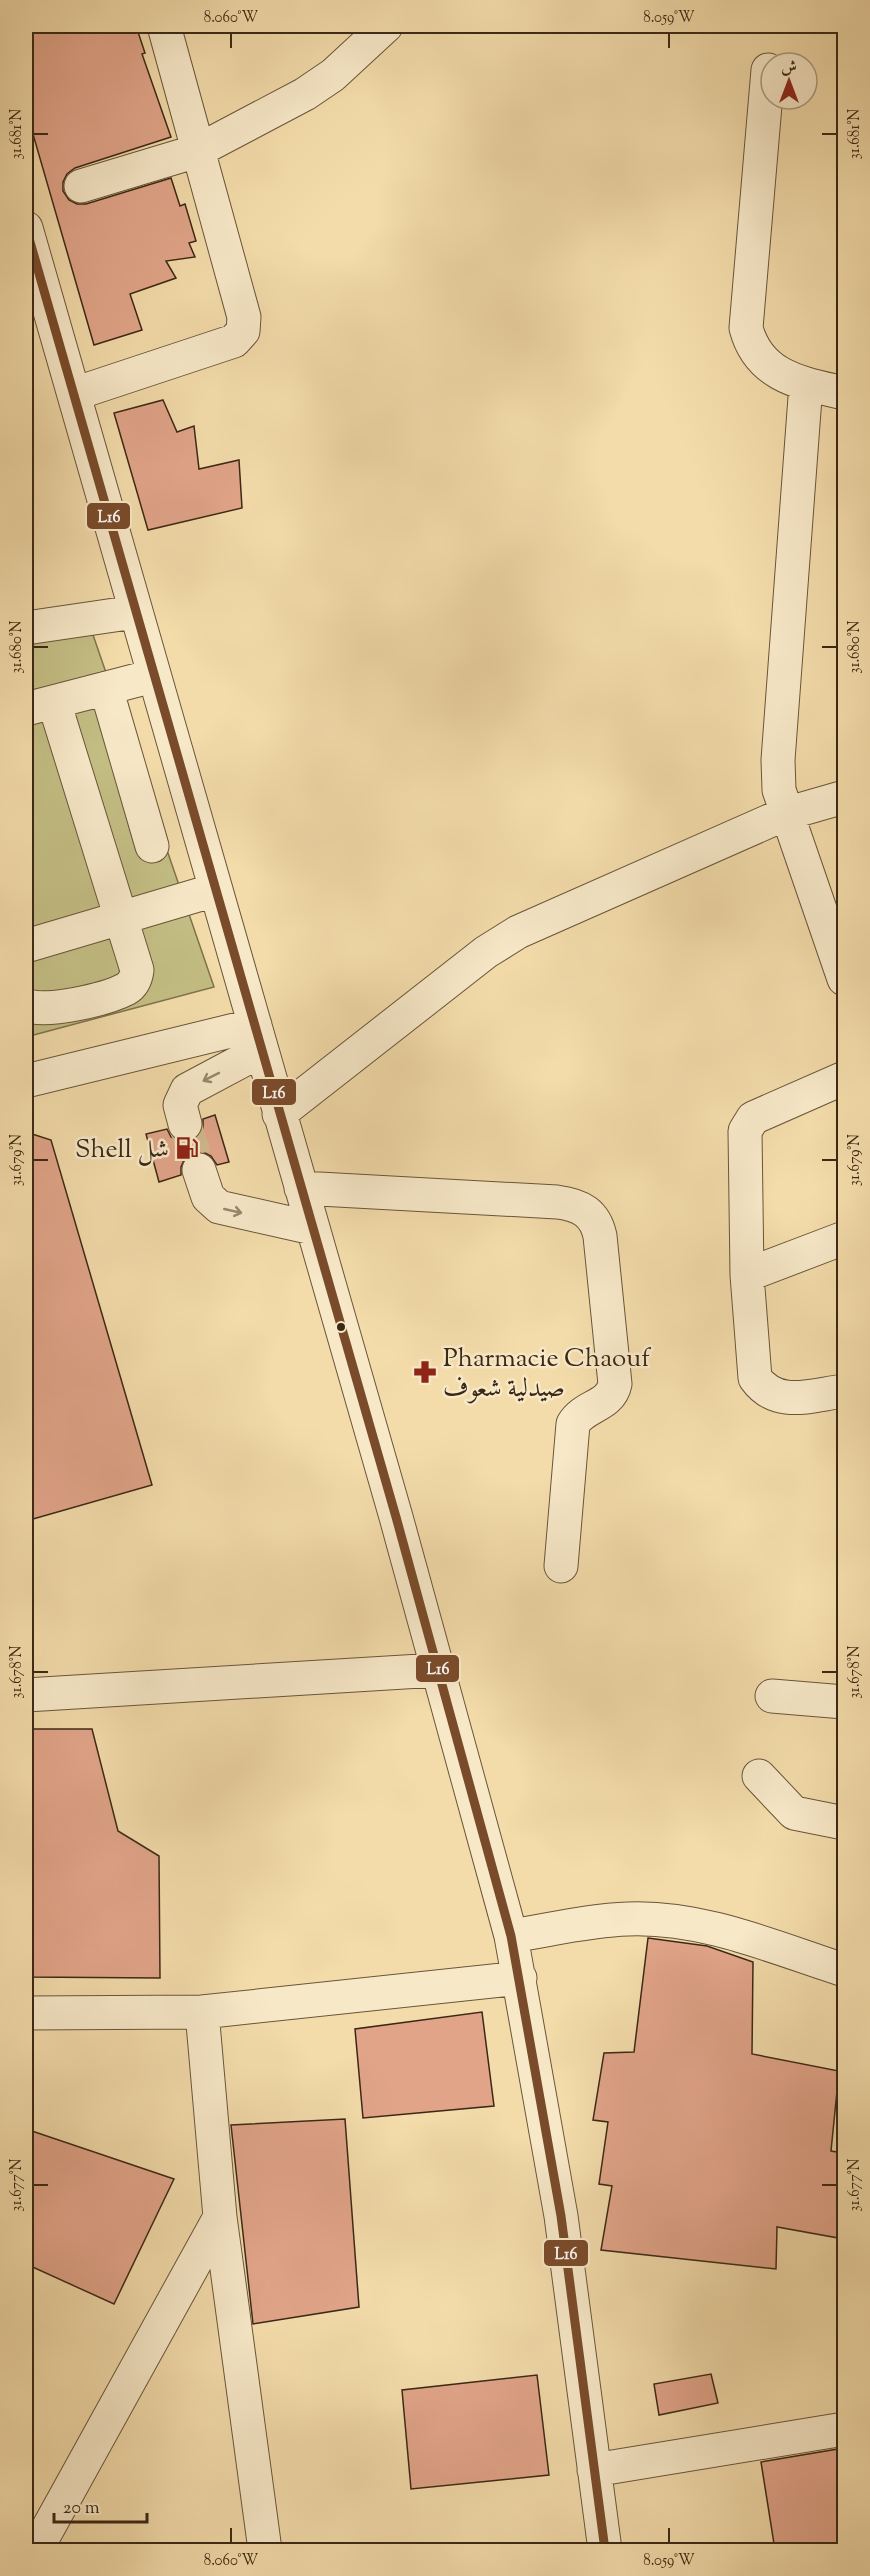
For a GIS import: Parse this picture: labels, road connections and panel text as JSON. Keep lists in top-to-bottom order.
{
  "places": {
    "fuel station": ["Shell شل"],
    "pharmacy": ["Pharmacie Chaouf صيدلية شعوف"]
  },
  "lines": ["transit line L16"],
  "scale_bar": "20 m",
  "north": "top",
  "coordinates": [
    "8.060°W",
    "8.059°W",
    "31.681°N",
    "31.680°N",
    "31.679°N",
    "31.678°N",
    "31.677°N"
  ]
}
